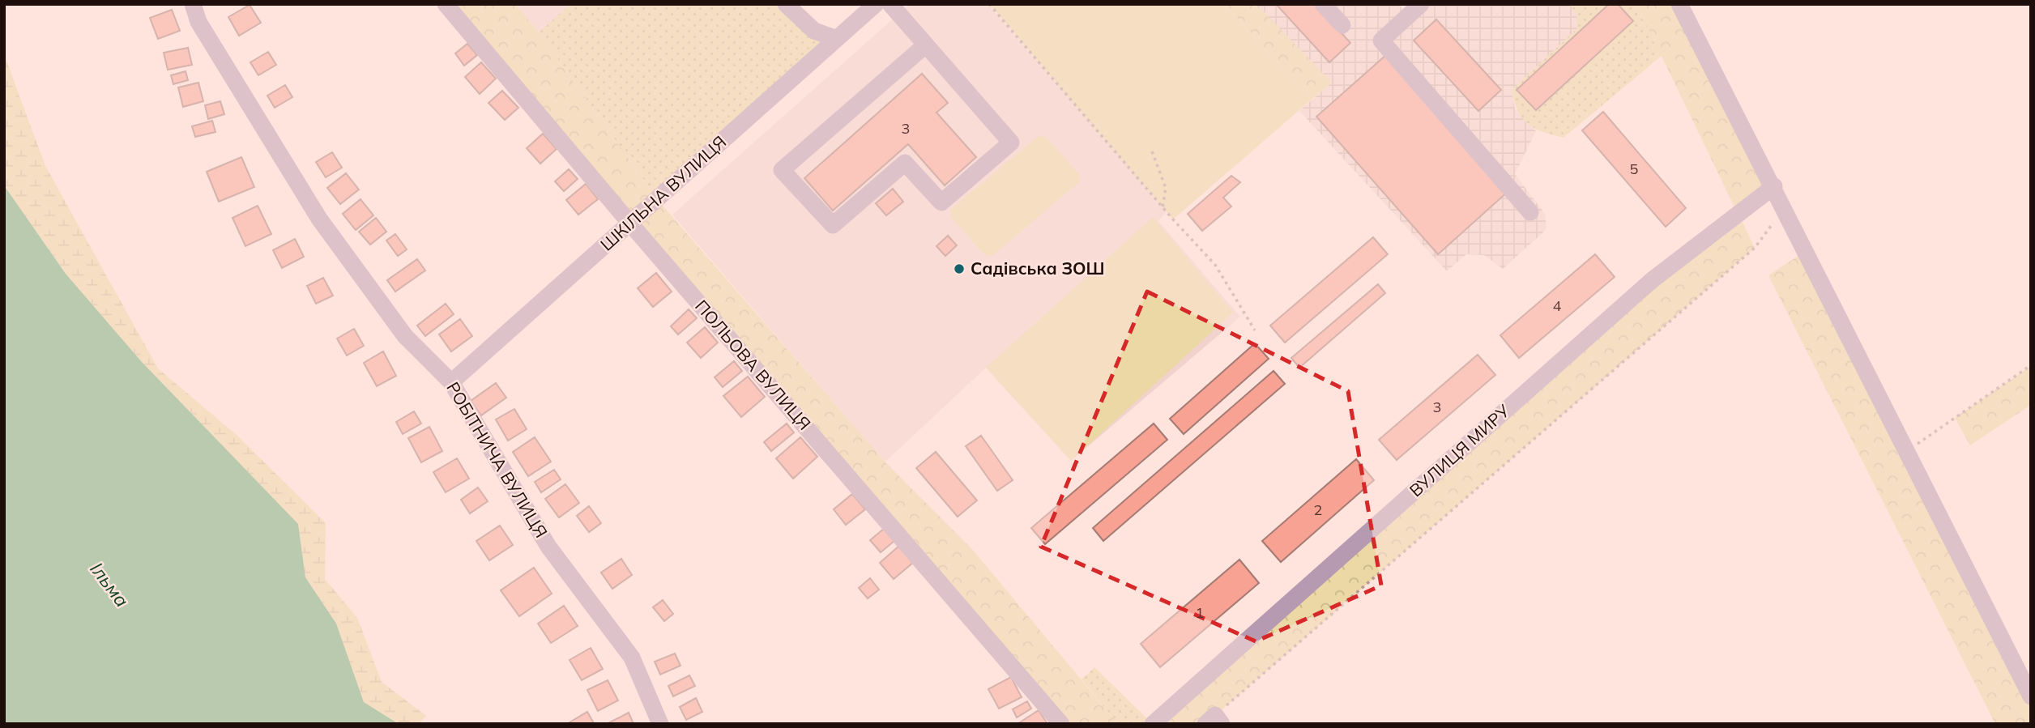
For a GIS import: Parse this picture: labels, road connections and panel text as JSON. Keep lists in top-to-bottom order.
{
  "streets": {
    "street": [
      "ШКІЛЬНА ВУЛИЦЯ",
      "ПОЛЬОВА ВУЛИЦЯ",
      "ВУЛИЦЯ МИРУ",
      "РОБІТНИЧА ВУЛИЦЯ"
    ]
  },
  "crossings": [
    ["ШКІЛЬНА ВУЛИЦЯ", "ПОЛЬОВА ВУЛИЦЯ"],
    ["ШКІЛЬНА ВУЛИЦЯ", "РОБІТНИЧА ВУЛИЦЯ"]
  ],
  "water": ["Ільма"],
  "places": ["Садівська ЗОШ"],
  "house_numbers": [
    "3",
    "5",
    "4",
    "3",
    "2",
    "1"
  ]
}
